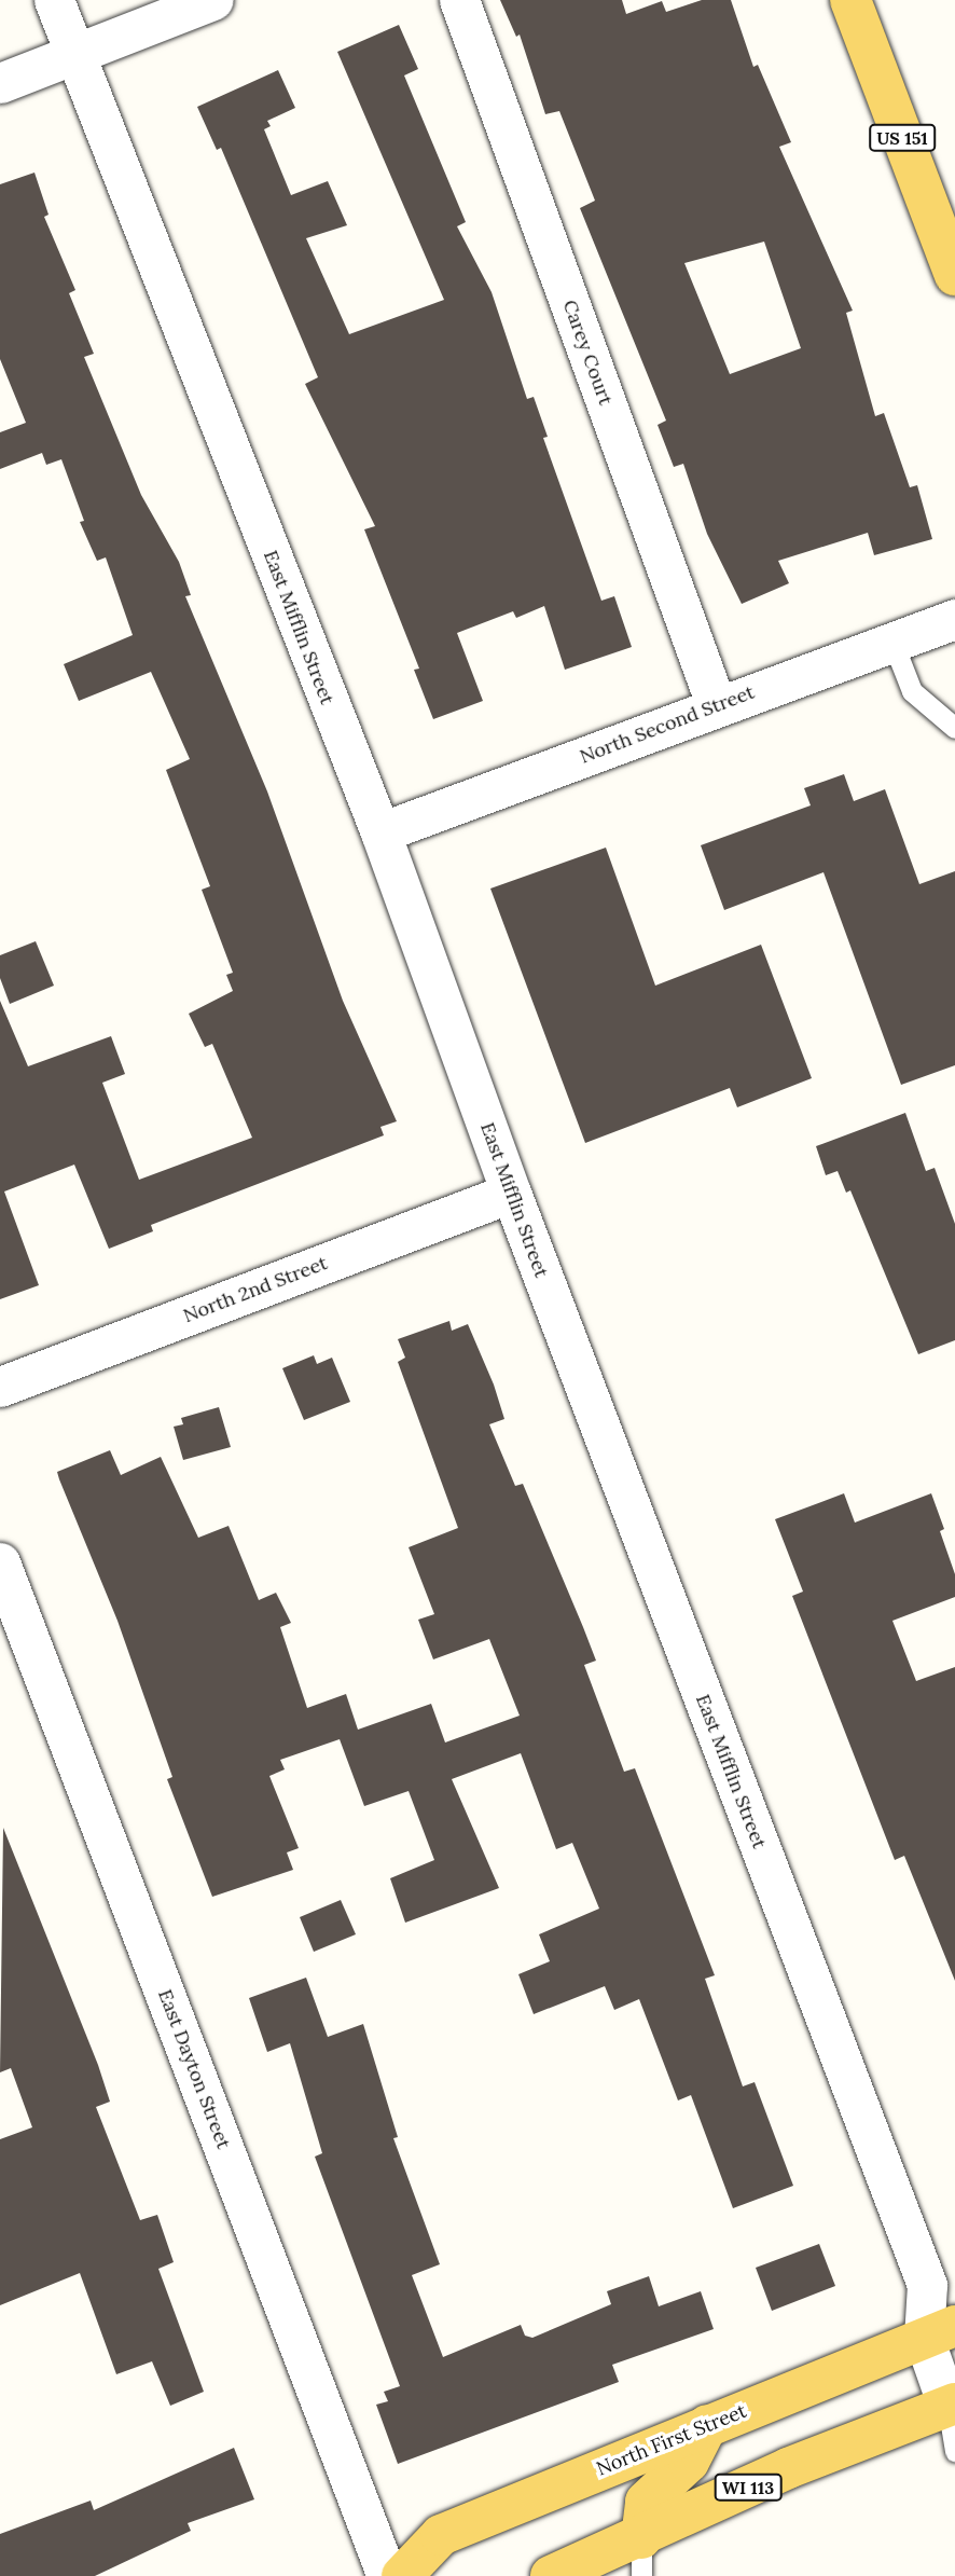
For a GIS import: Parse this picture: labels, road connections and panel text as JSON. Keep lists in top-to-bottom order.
{
  "streets": {
    "main road": ["US 151", "North First Street", "WI 113"],
    "street": [
      "Carey Court",
      "East Mifflin Street",
      "North Second Street",
      "North 2nd Street",
      "East Dayton Street"
    ]
  },
  "crossings": [
    ["Carey Court", "North Second Street"],
    ["East Mifflin Street", "North Second Street"],
    ["East Mifflin Street", "North 2nd Street"],
    ["East Mifflin Street", "North First Street"],
    ["East Mifflin Street", "WI 113"]
  ]
}
